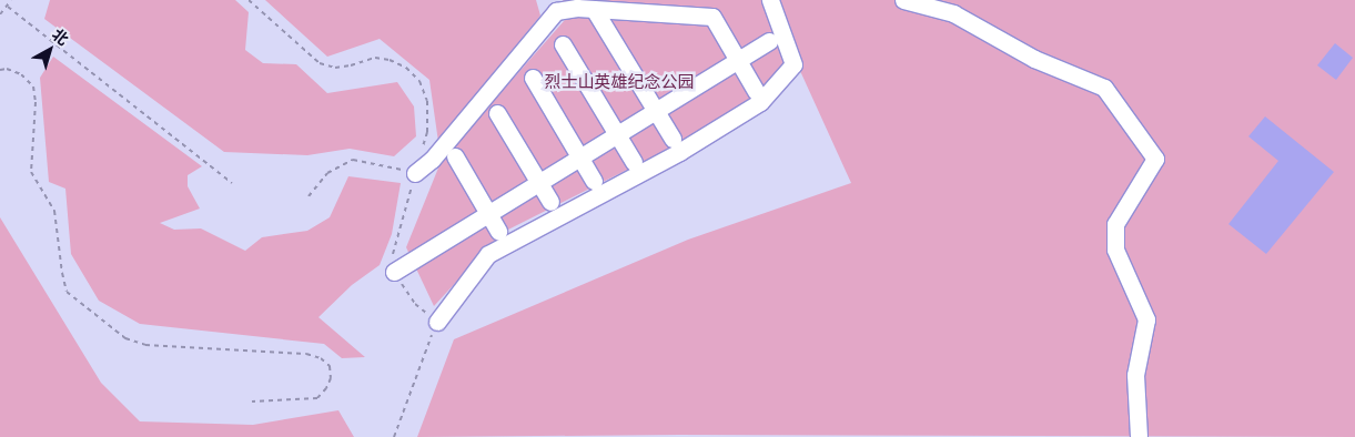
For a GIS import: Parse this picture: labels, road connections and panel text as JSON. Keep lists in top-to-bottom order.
{
  "parks": ["烈士山英雄纪念公园"],
  "north": "top right"
}
